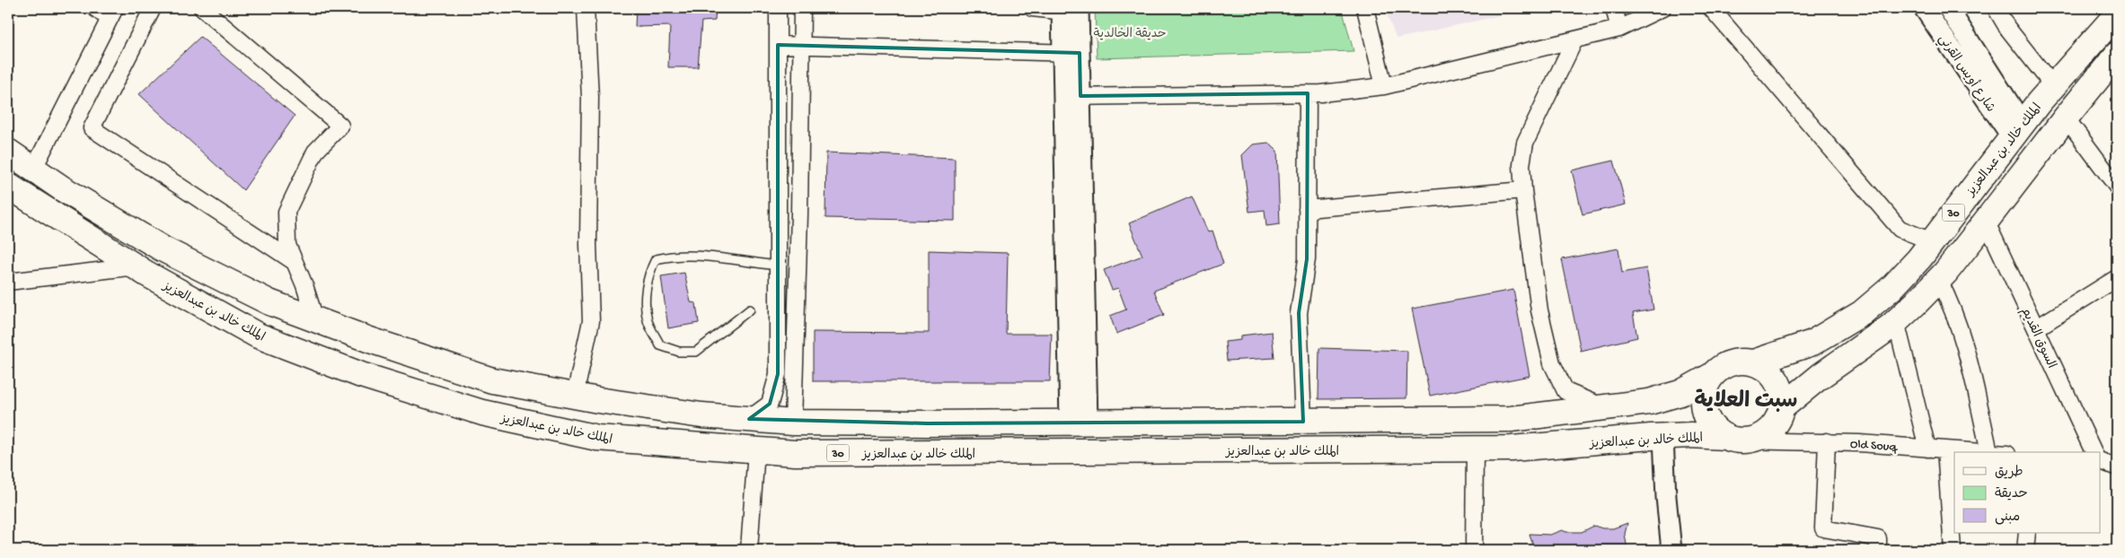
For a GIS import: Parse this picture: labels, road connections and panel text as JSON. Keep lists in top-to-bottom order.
{
  "streets": {
    "highway": ["الملك خالد بن عبدالعزيز", "30"],
    "street": ["شارع أويس القرني", "السوق القديم", "Old Souq"]
  },
  "crossings": [
    ["شارع أويس القرني", "الملك خالد بن عبدالعزيز"],
    ["الملك خالد بن عبدالعزيز", "30"],
    ["الملك خالد بن عبدالعزيز", "Old Souq"],
    ["30", "السوق القديم"],
    ["30", "Old Souq"]
  ],
  "districts": ["سبت العلاية"],
  "parks": ["حديقة الخالدية"],
  "legend": ["طريق", "حديقة", "مبنى"]
}
